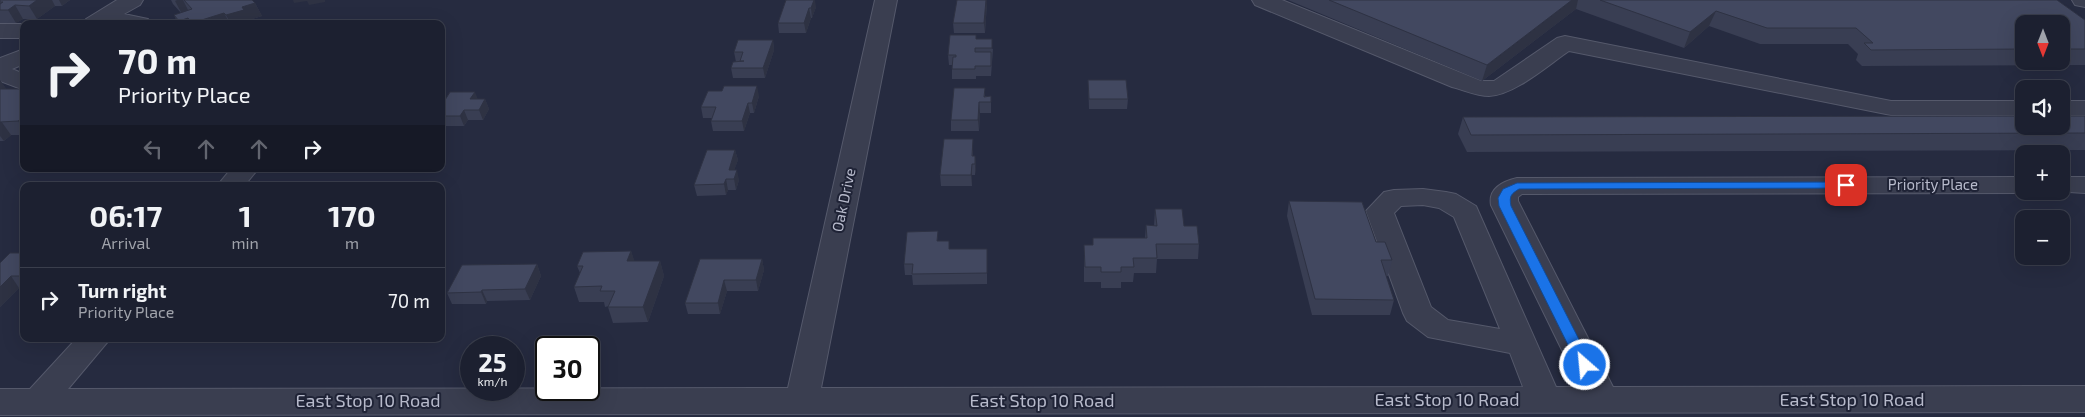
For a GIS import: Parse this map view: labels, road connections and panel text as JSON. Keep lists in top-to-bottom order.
{
  "streets": {
    "street": ["Priority Place", "Oak Drive", "East Stop 10 Road"]
  },
  "crossings": [
    ["Priority Place", "East Stop 10 Road"],
    ["Oak Drive", "East Stop 10 Road"]
  ],
  "north": "bottom",
  "page": {
    "map_buttons": ["+", "−"],
    "turn": ["70 m", "Priority Place"],
    "eta": [
      "06:17",
      "Arrival",
      "1",
      "min",
      "170",
      "m"
    ],
    "list": [
      {
        "name": "Turn right",
        "note": "Priority Place",
        "value": "70 m"
      }
    ],
    "speed": "25 km/h",
    "limit": "30"
  }
}
